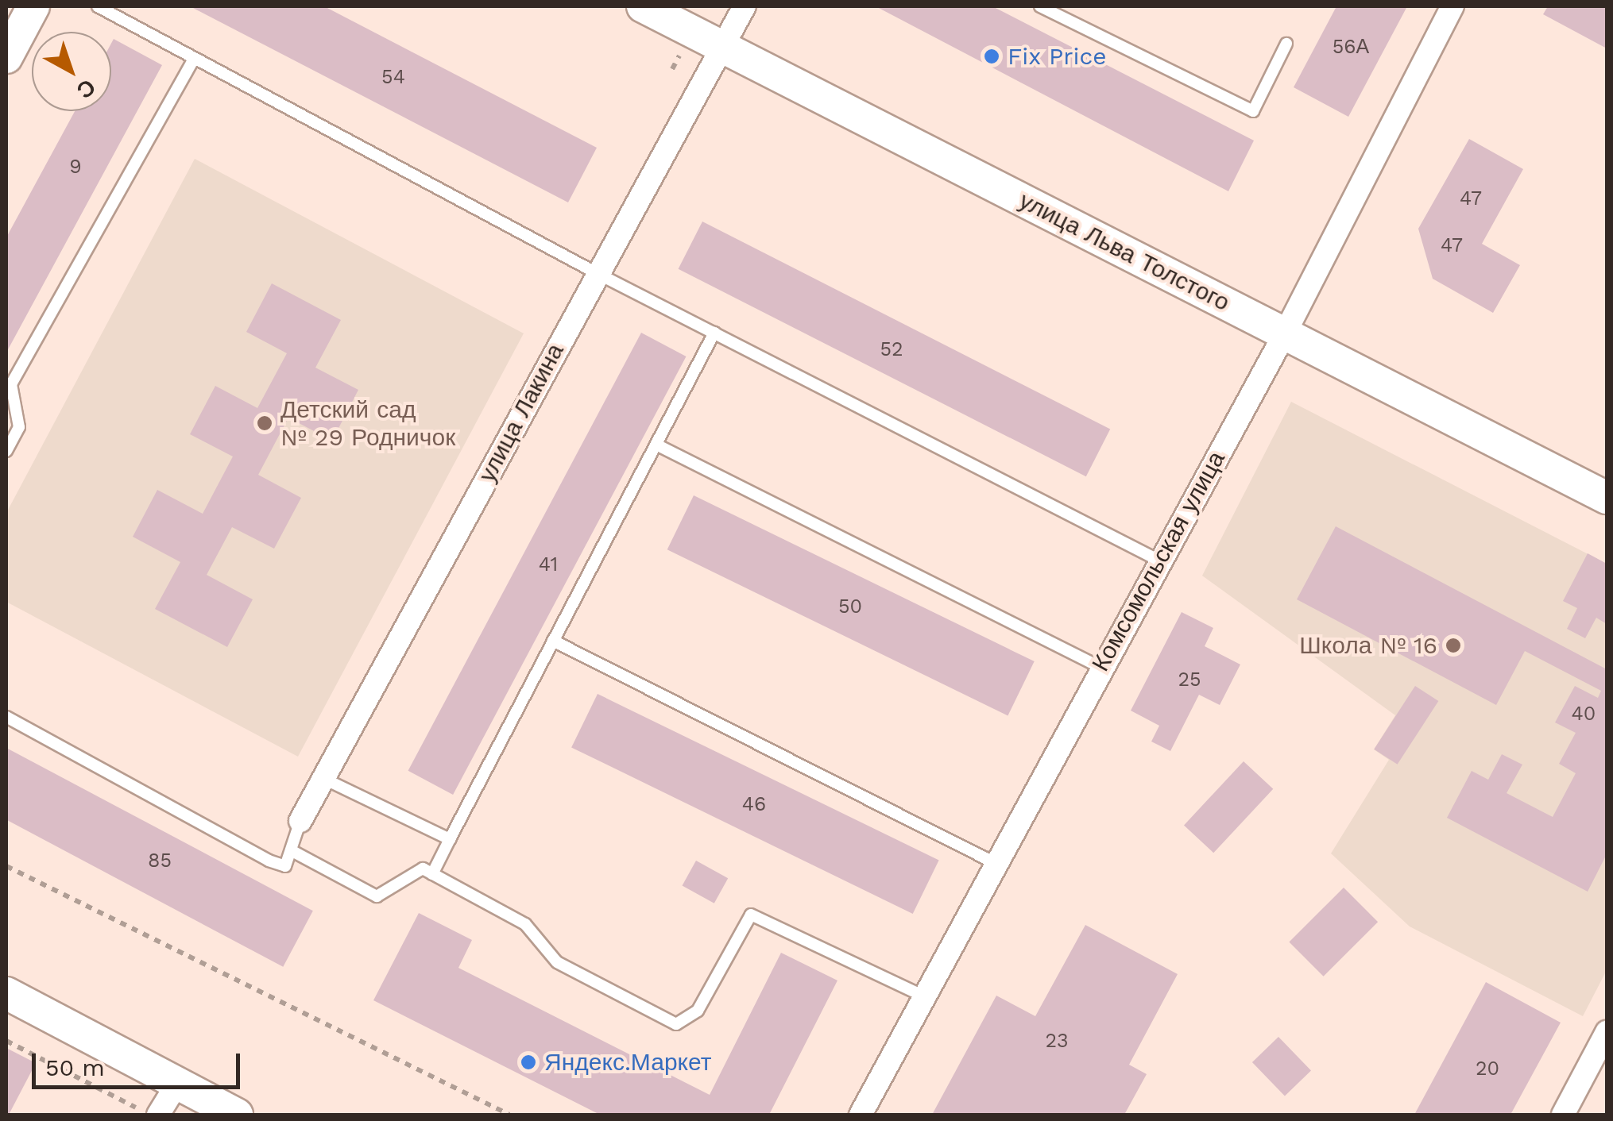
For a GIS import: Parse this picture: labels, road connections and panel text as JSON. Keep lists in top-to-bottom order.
{
  "streets": {
    "street": ["улица Льва Толстого", "улица Лакина", "Комсомольская улица"]
  },
  "crossings": [
    ["улица Льва Толстого", "улица Лакина"],
    ["улица Льва Толстого", "Комсомольская улица"]
  ],
  "places": [
    "Fix Price",
    "Детский сад № 29 Родничок",
    "Школа № 16",
    "Яндекс.Маркет"
  ],
  "house_numbers": [
    "56А",
    "54",
    "9",
    "47",
    "47",
    "52",
    "41",
    "50",
    "25",
    "40",
    "46",
    "85",
    "23",
    "20"
  ],
  "scale_bar": "50 m",
  "north": "bottom right"
}
